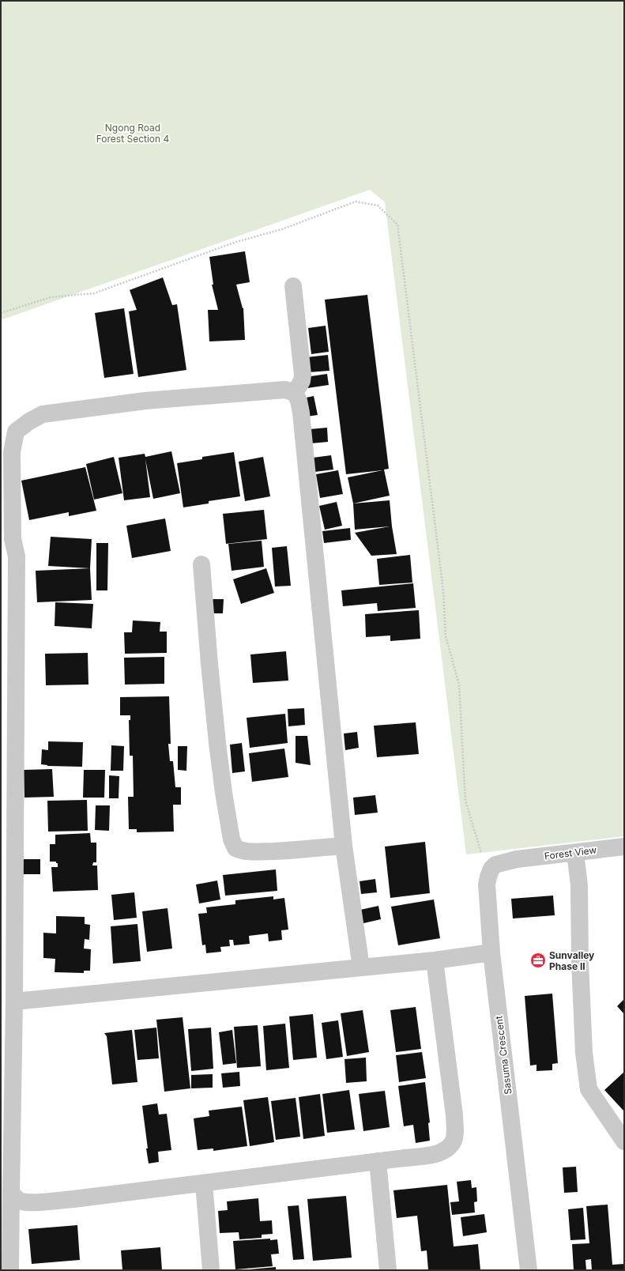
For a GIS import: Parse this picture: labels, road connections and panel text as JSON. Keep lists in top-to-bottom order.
{
  "streets": {
    "street": ["Forest View", "Sasuma Crescent"]
  },
  "crossings": [
    ["Forest View", "Sasuma Crescent"]
  ],
  "parks": ["Ngong Road Forest Section 4"],
  "places": {
    "office": ["Sunvalley Phase II"]
  }
}
